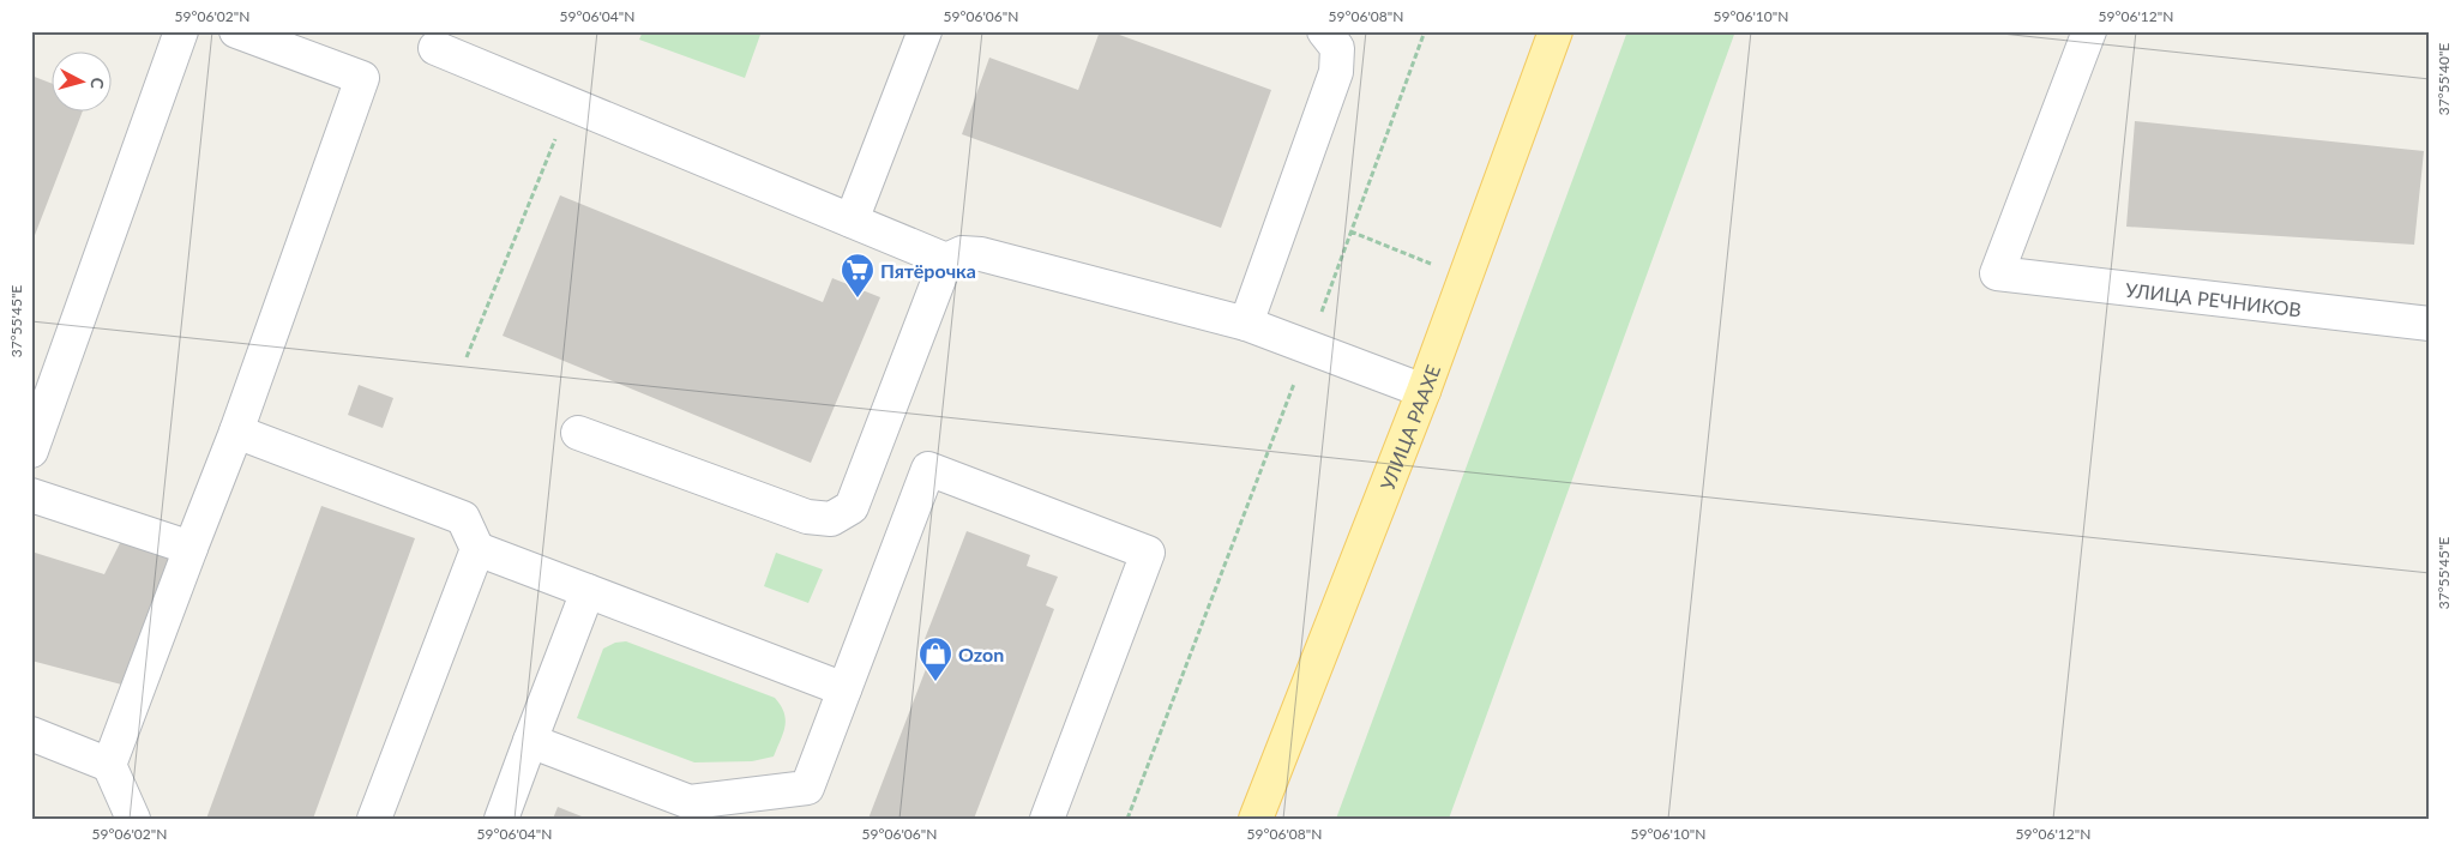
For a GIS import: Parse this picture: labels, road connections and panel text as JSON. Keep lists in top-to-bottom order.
{
  "streets": {
    "main road": ["УЛИЦА РААХЕ"],
    "street": ["УЛИЦА РЕЧНИКОВ"]
  },
  "places": {
    "supermarket": ["Пятёрочка"],
    "shop": ["Ozon"]
  },
  "north": "right",
  "coordinates": [
    "59°06'02\"N",
    "59°06'04\"N",
    "59°06'06\"N",
    "59°06'08\"N",
    "59°06'10\"N",
    "59°06'12\"N",
    "37°55'40\"E",
    "37°55'45\"E"
  ]
}
